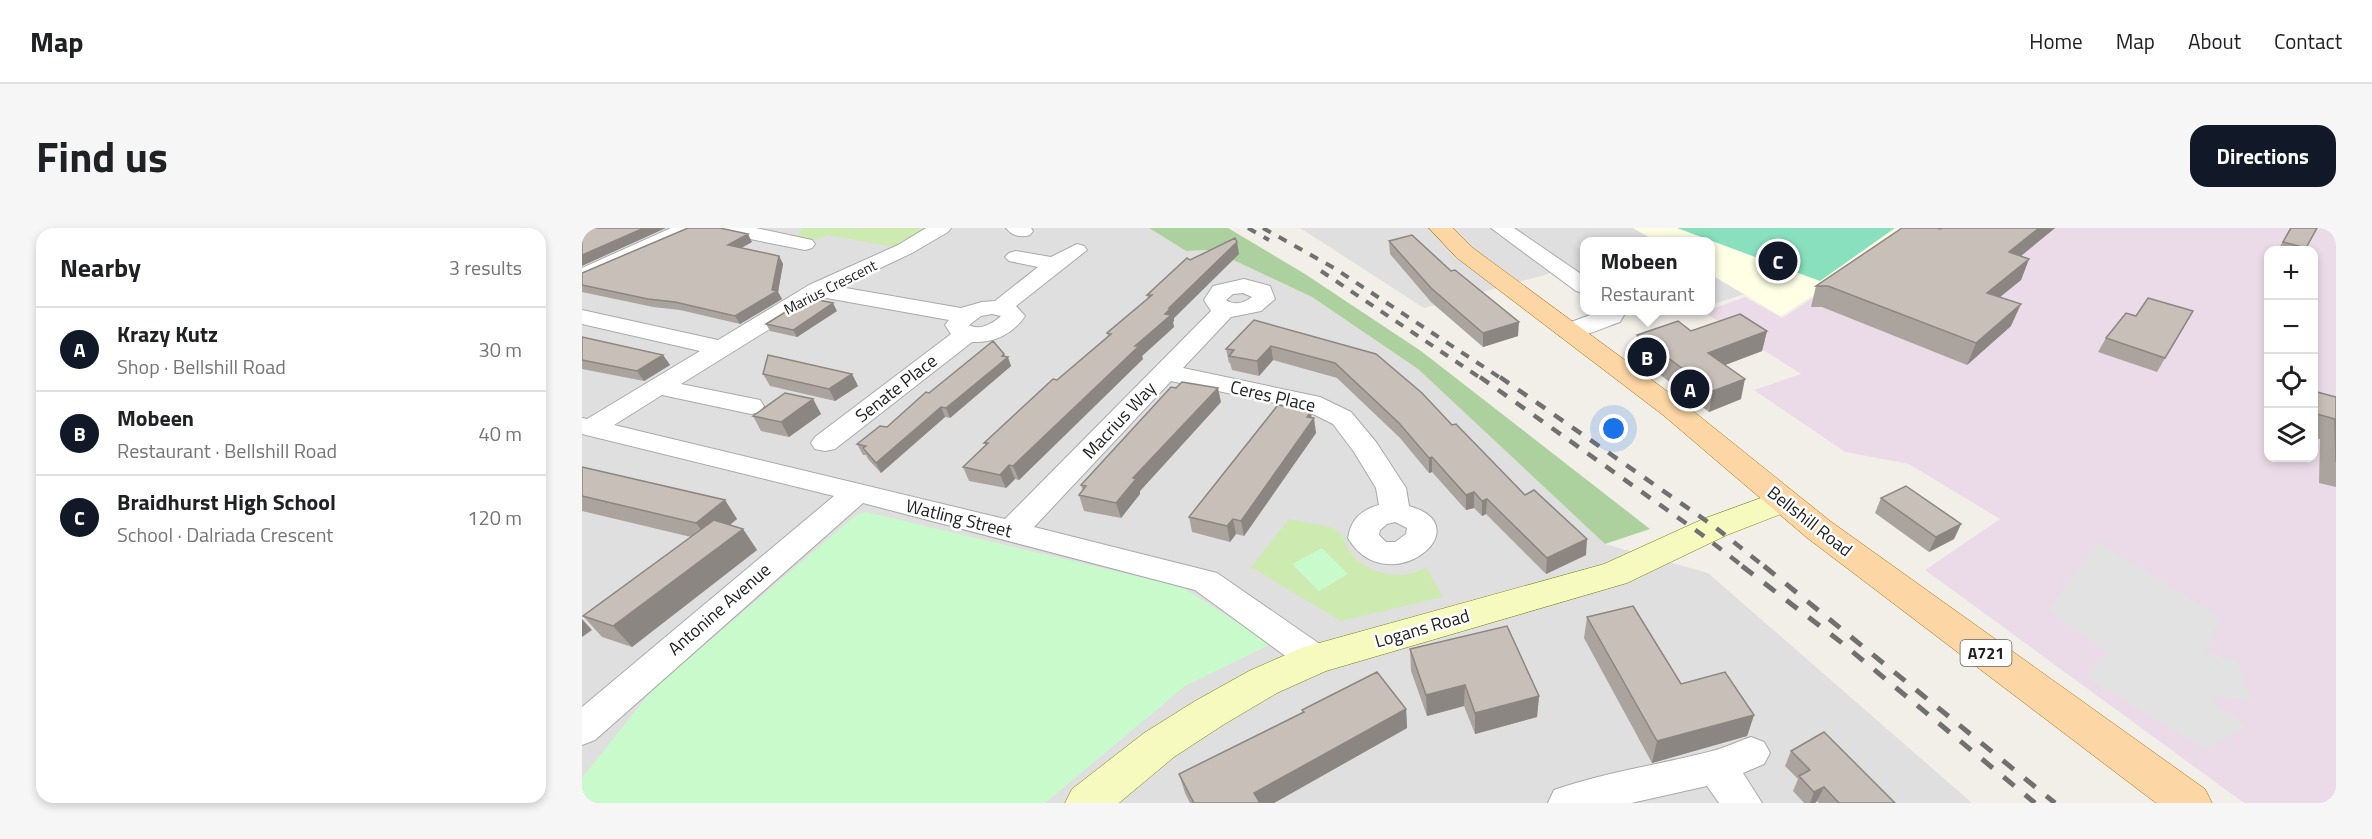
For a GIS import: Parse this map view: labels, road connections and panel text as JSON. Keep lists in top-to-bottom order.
{
  "streets": {
    "main road": ["Bellshill Road", "A721"],
    "street": [
      "Marius Crescent",
      "Senate Place",
      "Ceres Place",
      "Macrius Way",
      "Watling Street",
      "Antonine Avenue",
      "Logans Road"
    ]
  },
  "crossings": [
    ["Marius Crescent", "Senate Place"],
    ["Marius Crescent", "Watling Street"],
    ["Ceres Place", "Macrius Way"],
    ["Macrius Way", "Watling Street"],
    ["Watling Street", "Antonine Avenue"],
    ["Watling Street", "Logans Road"],
    ["Bellshill Road", "Logans Road"]
  ],
  "page": {
    "header": "Map",
    "nav": [
      "Home",
      "Map",
      "About",
      "Contact"
    ],
    "title": "Find us",
    "buttons": "Directions",
    "heading": ["Nearby", "3 results"],
    "popup": ["Mobeen", "Restaurant"],
    "pins": ["C", "B", "A"],
    "map_buttons": ["+", "−"],
    "list": [
      {
        "mark": "A",
        "name": "Krazy Kutz",
        "note": "Shop · Bellshill Road",
        "value": "30 m"
      },
      {
        "mark": "B",
        "name": "Mobeen",
        "note": "Restaurant · Bellshill Road",
        "value": "40 m"
      },
      {
        "mark": "C",
        "name": "Braidhurst High School",
        "note": "School · Dalriada Crescent",
        "value": "120 m"
      }
    ]
  }
}
